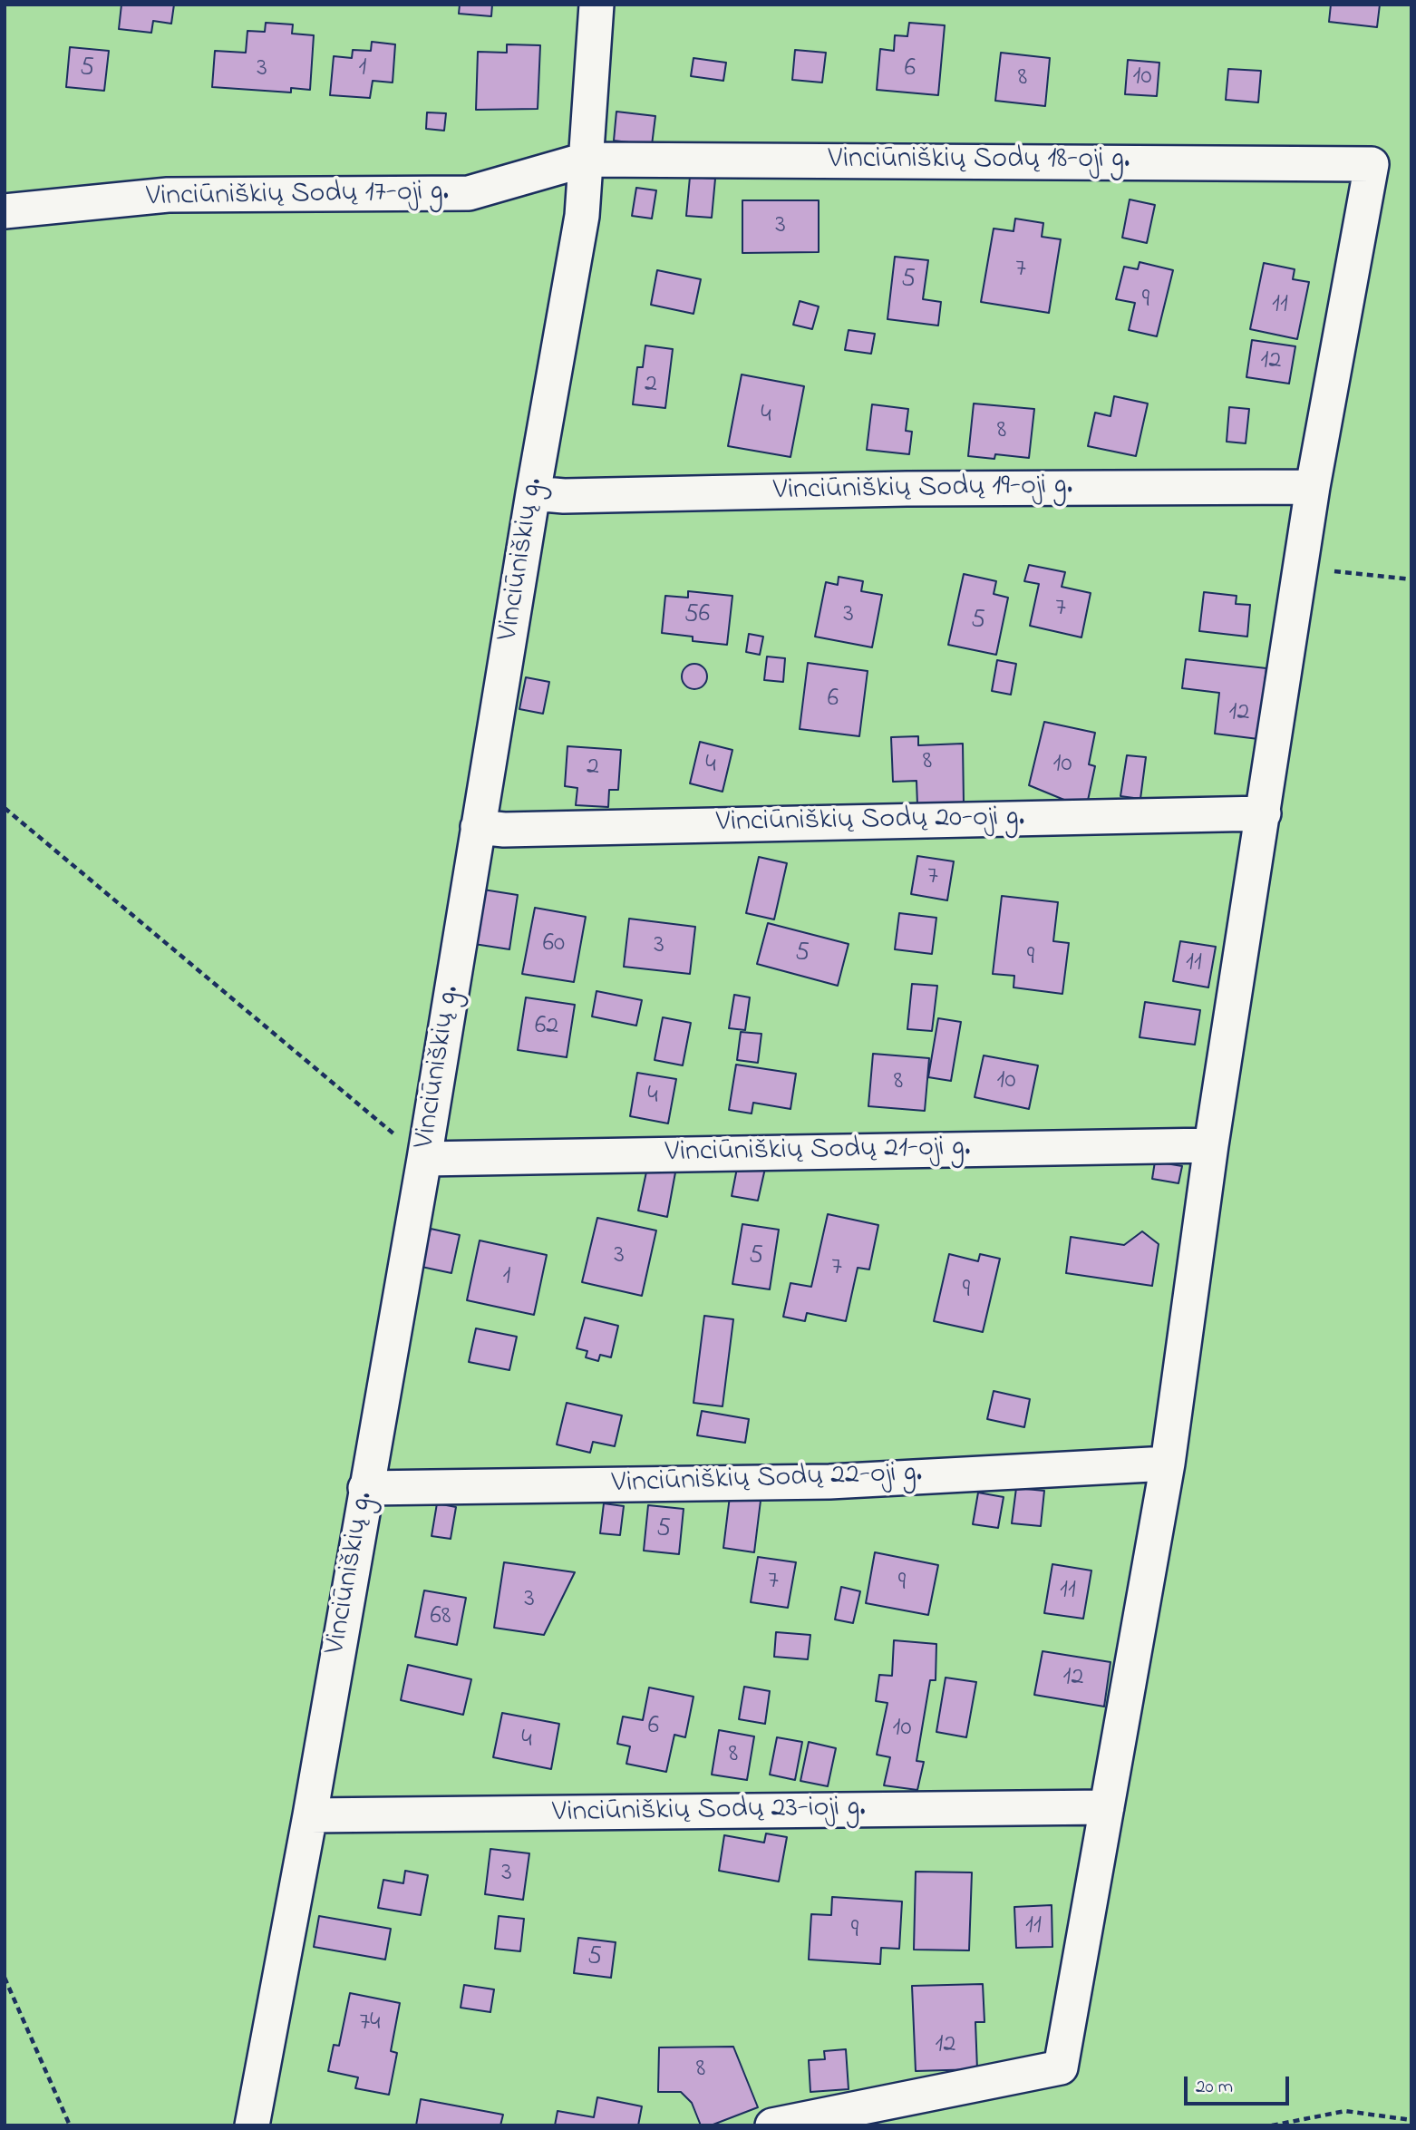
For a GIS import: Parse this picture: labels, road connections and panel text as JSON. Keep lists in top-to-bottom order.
{
  "streets": {
    "street": [
      "Vinciūniškių Sodų 18-oji g.",
      "Vinciūniškių Sodų 17-oji g.",
      "Vinciūniškių Sodų 19-oji g.",
      "Vinciūniškių g.",
      "Vinciūniškių Sodų 20-oji g.",
      "Vinciūniškių Sodų 21-oji g.",
      "Vinciūniškių Sodų 22-oji g.",
      "Vinciūniškių Sodų 23-ioji g."
    ]
  },
  "crossings": [
    ["Vinciūniškių Sodų 18-oji g.", "Vinciūniškių Sodų 17-oji g."],
    ["Vinciūniškių Sodų 18-oji g.", "Vinciūniškių Sodų 19-oji g."],
    ["Vinciūniškių Sodų 18-oji g.", "Vinciūniškių g."],
    ["Vinciūniškių Sodų 17-oji g.", "Vinciūniškių g."],
    ["Vinciūniškių Sodų 19-oji g.", "Vinciūniškių g."],
    ["Vinciūniškių g.", "Vinciūniškių Sodų 20-oji g."],
    ["Vinciūniškių g.", "Vinciūniškių Sodų 21-oji g."],
    ["Vinciūniškių g.", "Vinciūniškių Sodų 22-oji g."],
    ["Vinciūniškių g.", "Vinciūniškių Sodų 23-ioji g."]
  ],
  "house_numbers": [
    "5",
    "1",
    "3",
    "6",
    "10",
    "8",
    "3",
    "7",
    "5",
    "9",
    "11",
    "12",
    "2",
    "4",
    "8",
    "7",
    "56",
    "3",
    "5",
    "6",
    "12",
    "8",
    "10",
    "4",
    "2",
    "7",
    "60",
    "3",
    "5",
    "9",
    "11",
    "62",
    "10",
    "8",
    "4",
    "3",
    "5",
    "7",
    "1",
    "9",
    "5",
    "7",
    "9",
    "11",
    "3",
    "68",
    "12",
    "6",
    "10",
    "4",
    "8",
    "3",
    "11",
    "9",
    "5",
    "74",
    "12",
    "8"
  ],
  "scale_bar": "20 m"
}
